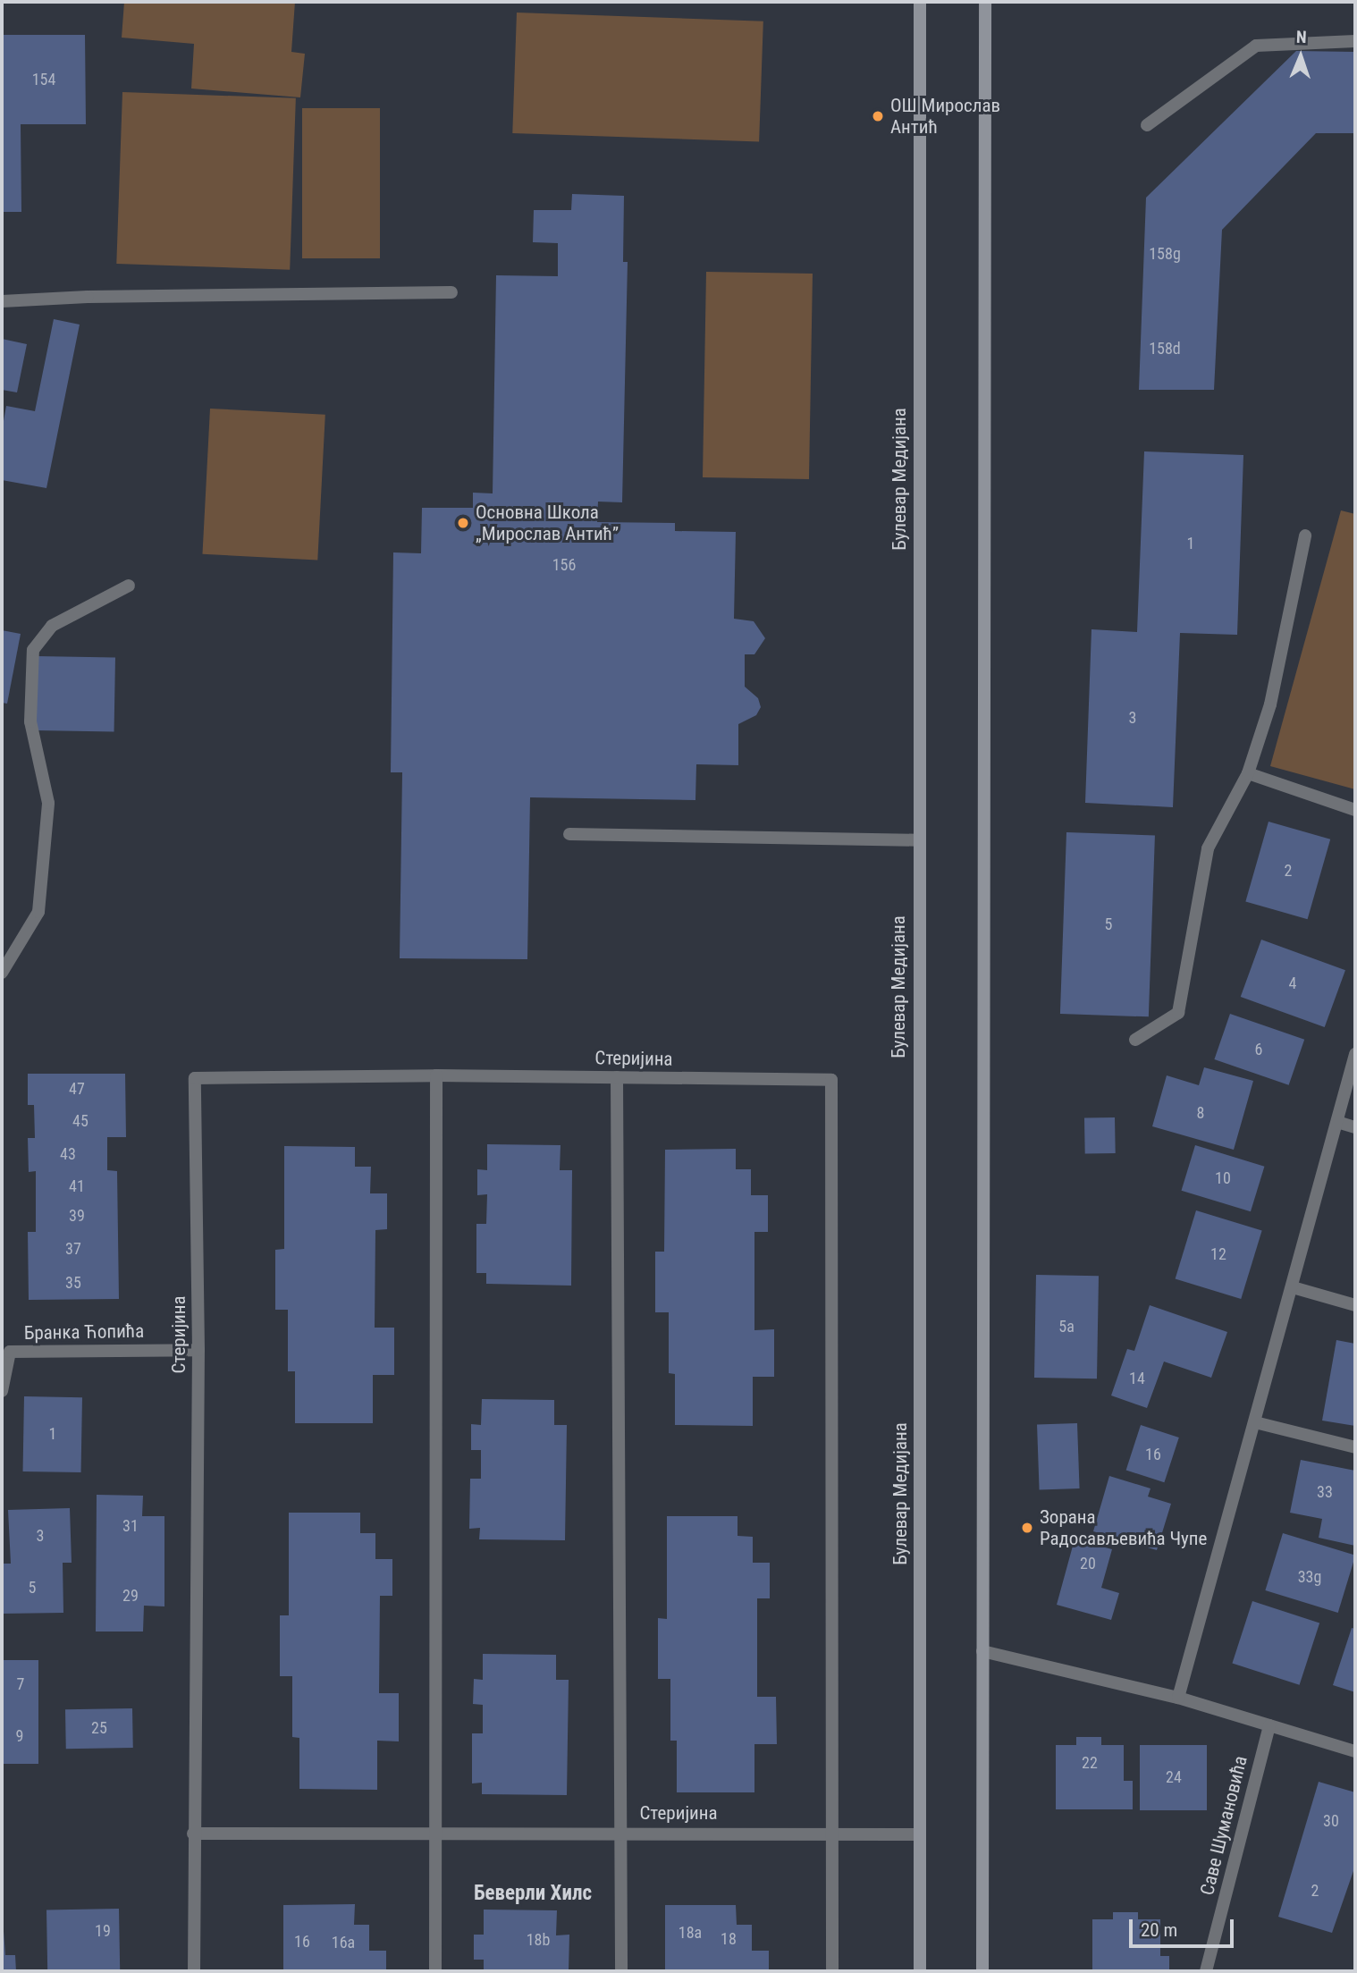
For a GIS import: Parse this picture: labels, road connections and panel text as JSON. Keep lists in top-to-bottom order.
{
  "streets": {
    "main road": ["Булевар Медијана"],
    "street": ["Стеријина", "Бранка Ћопића", "Саве Шумановића"]
  },
  "crossings": [
    ["Булевар Медијана", "Стеријина"],
    ["Стеријина", "Бранка Ћопића"]
  ],
  "districts": ["Беверли Хилс"],
  "places": ["ОШ Мирослав Антић", "Основна Школа „Мирослав Антић”", "Зорана Радосављевића Чупе"],
  "house_numbers": [
    "154",
    "158g",
    "158d",
    "1",
    "156",
    "3",
    "2",
    "5",
    "4",
    "6",
    "47",
    "8",
    "45",
    "43",
    "10",
    "41",
    "39",
    "37",
    "12",
    "35",
    "5a",
    "14",
    "1",
    "16",
    "33",
    "31",
    "3",
    "20",
    "33g",
    "5",
    "29",
    "7",
    "25",
    "9",
    "22",
    "24",
    "30",
    "2",
    "19",
    "18a",
    "18",
    "18b",
    "16",
    "16a"
  ],
  "scale_bar": "20 m",
  "north": "top"
}
